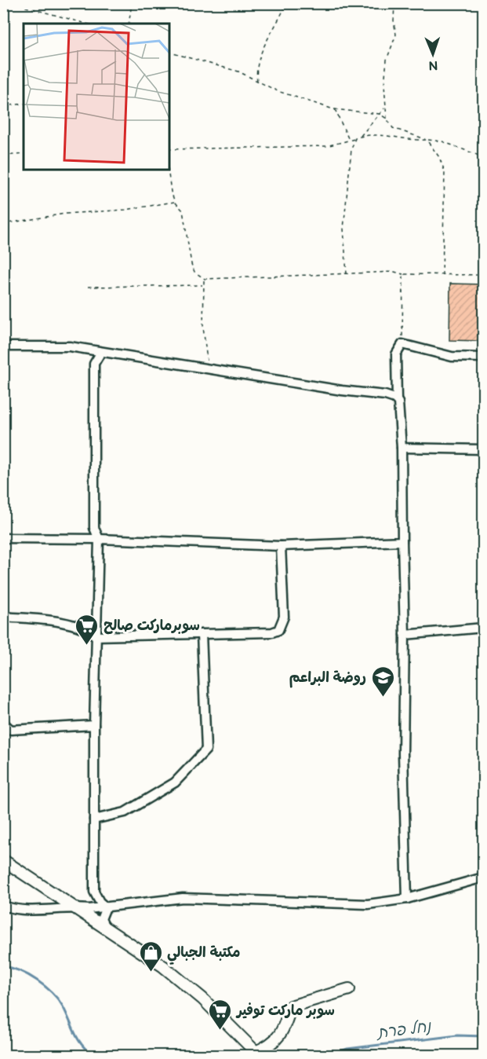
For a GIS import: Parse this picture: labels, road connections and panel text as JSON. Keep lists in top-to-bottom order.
{
  "water": ["נחל פרת"],
  "places": {
    "supermarket": ["سوبرماركت صالح", "سوبر ماركت توفير"],
    "school or university": ["روضة البراعم"],
    "shop": ["مكتبة الجبالي"]
  },
  "north": "bottom"
}
